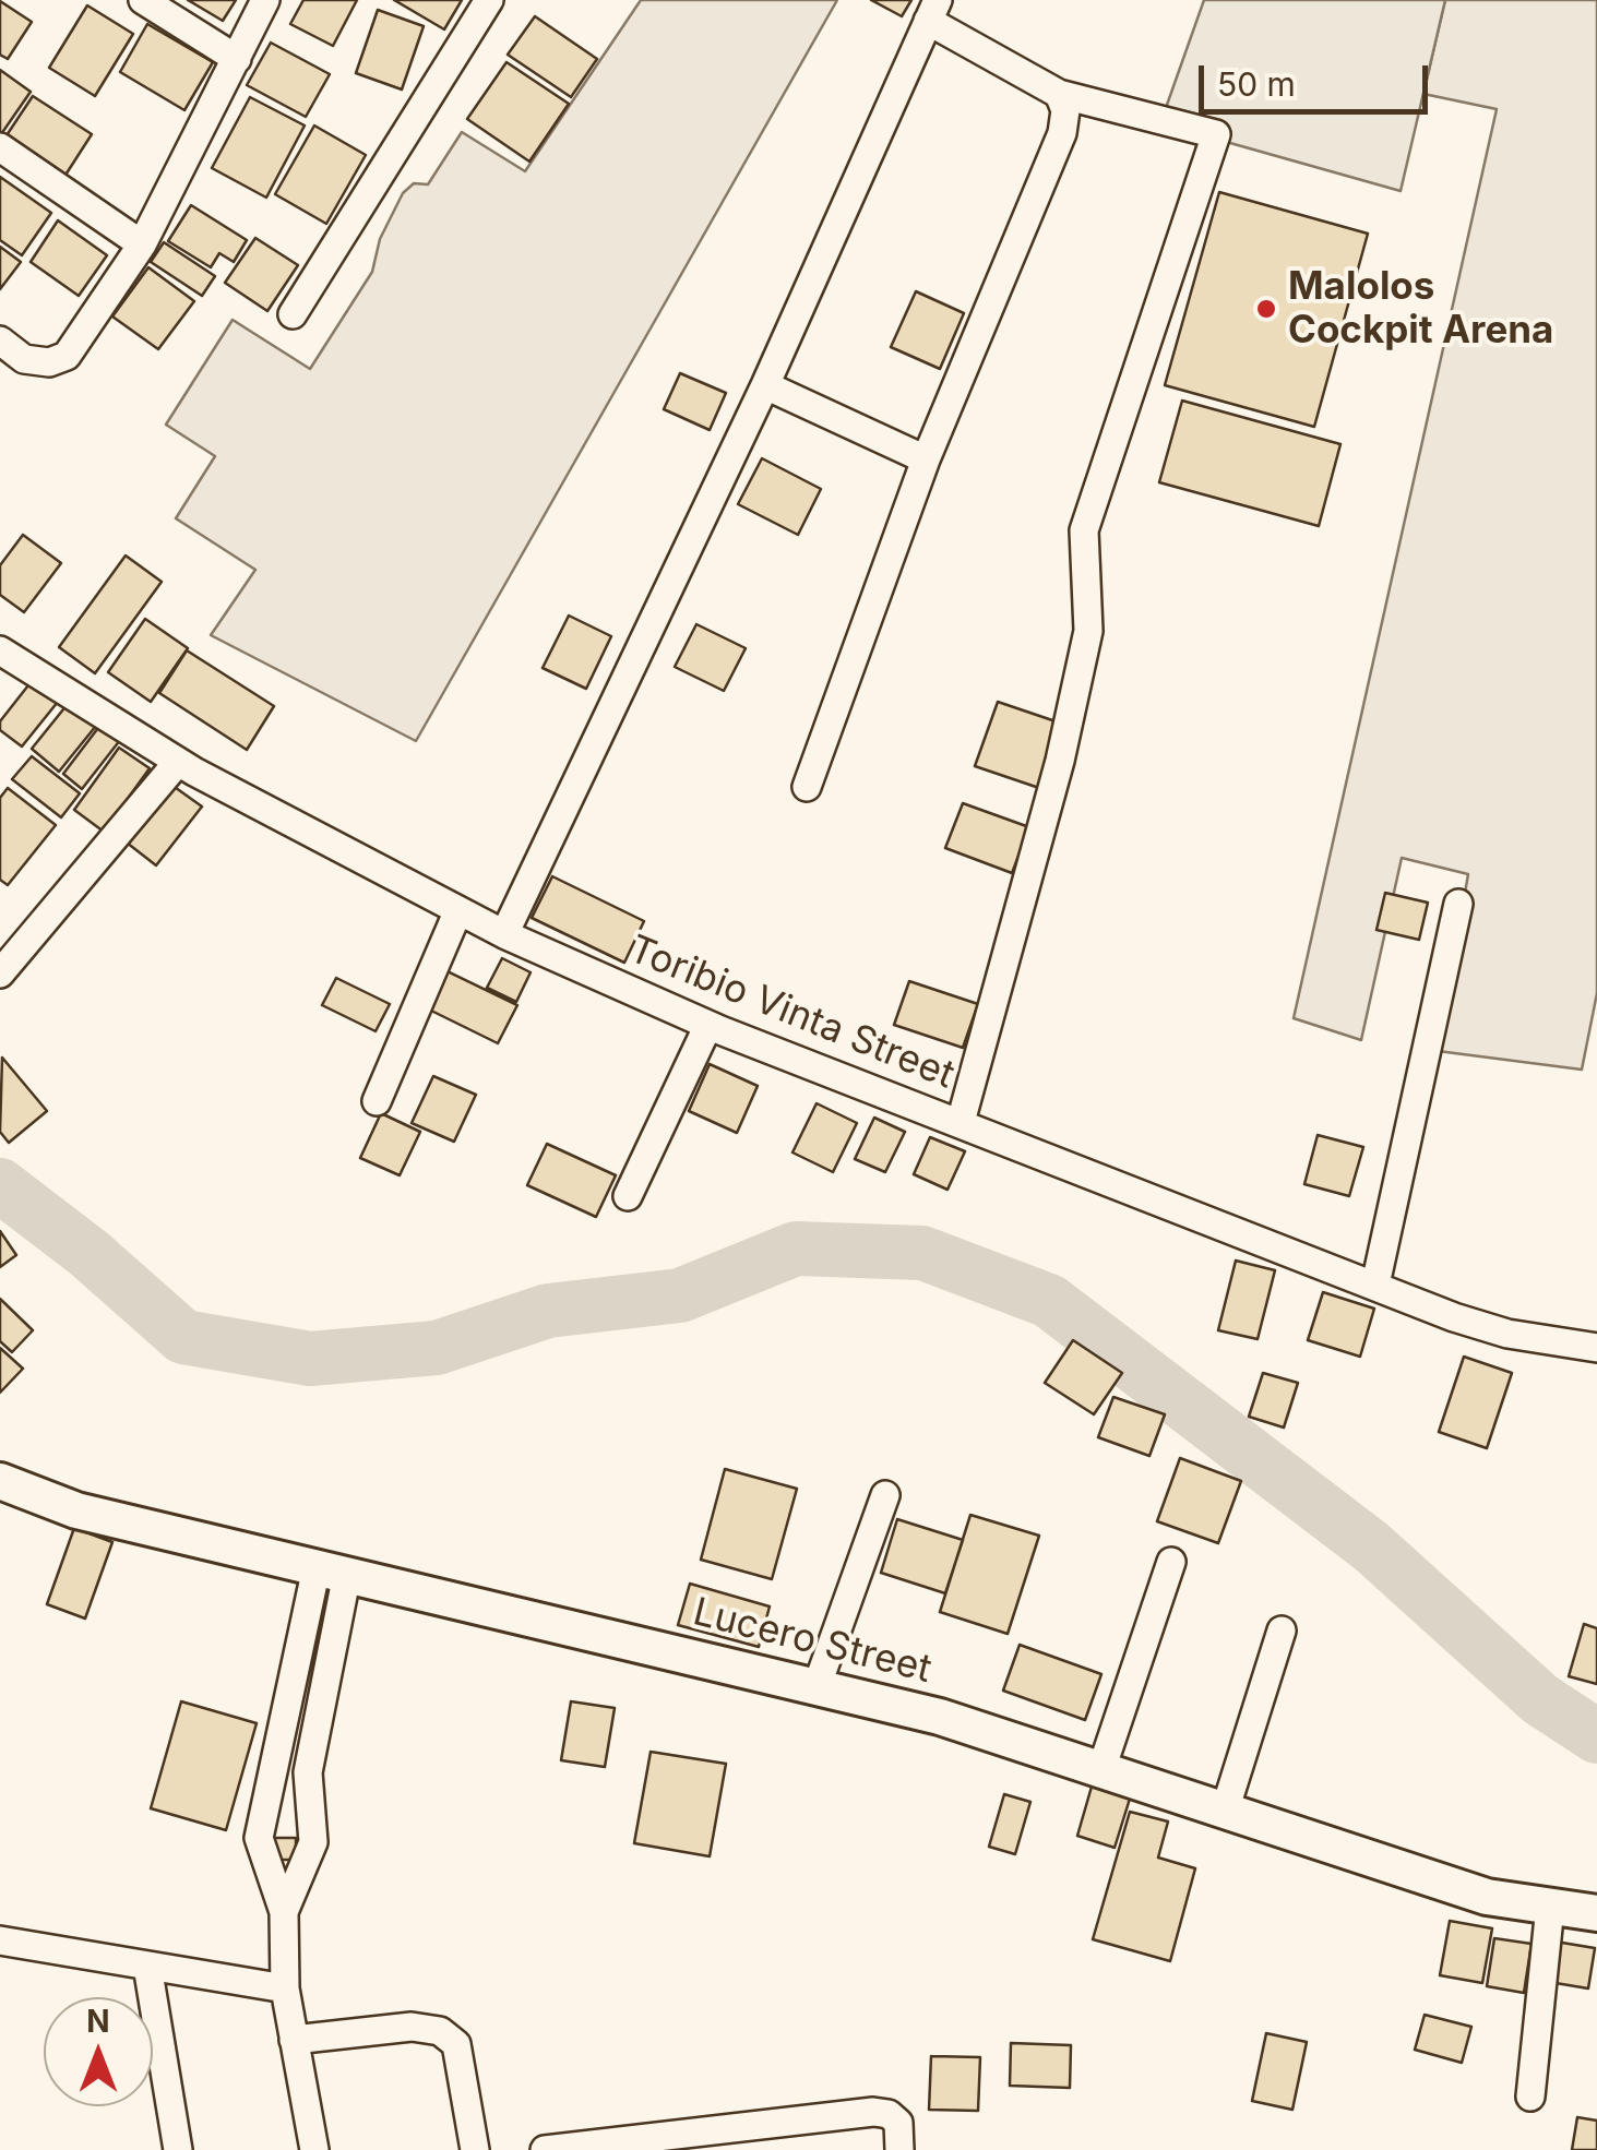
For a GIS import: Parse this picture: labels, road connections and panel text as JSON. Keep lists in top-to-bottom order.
{
  "streets": {
    "street": ["Toribio Vinta Street", "Lucero Street"]
  },
  "places": ["Malolos Cockpit Arena"],
  "scale_bar": "50 m",
  "north": "top"
}
